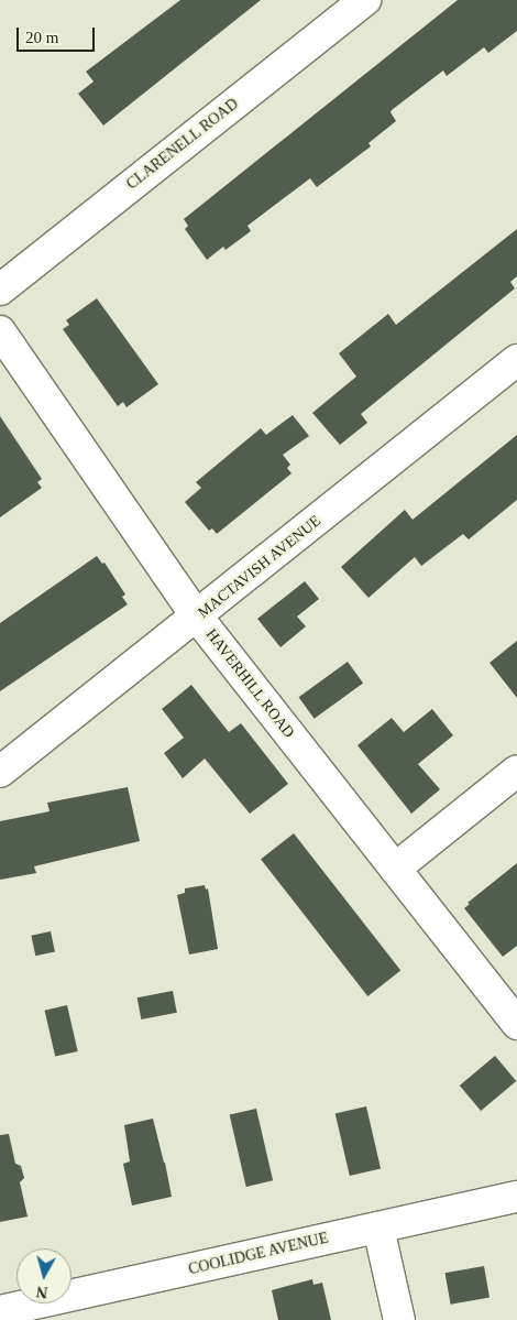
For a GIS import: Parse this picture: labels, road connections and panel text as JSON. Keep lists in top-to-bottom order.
{
  "streets": {
    "street": [
      "CLARENELL ROAD",
      "MACTAVISH AVENUE",
      "HAVERHILL ROAD",
      "COOLIDGE AVENUE"
    ]
  },
  "crossings": [
    ["MACTAVISH AVENUE", "HAVERHILL ROAD"]
  ],
  "scale_bar": "20 m",
  "north": "bottom"
}
